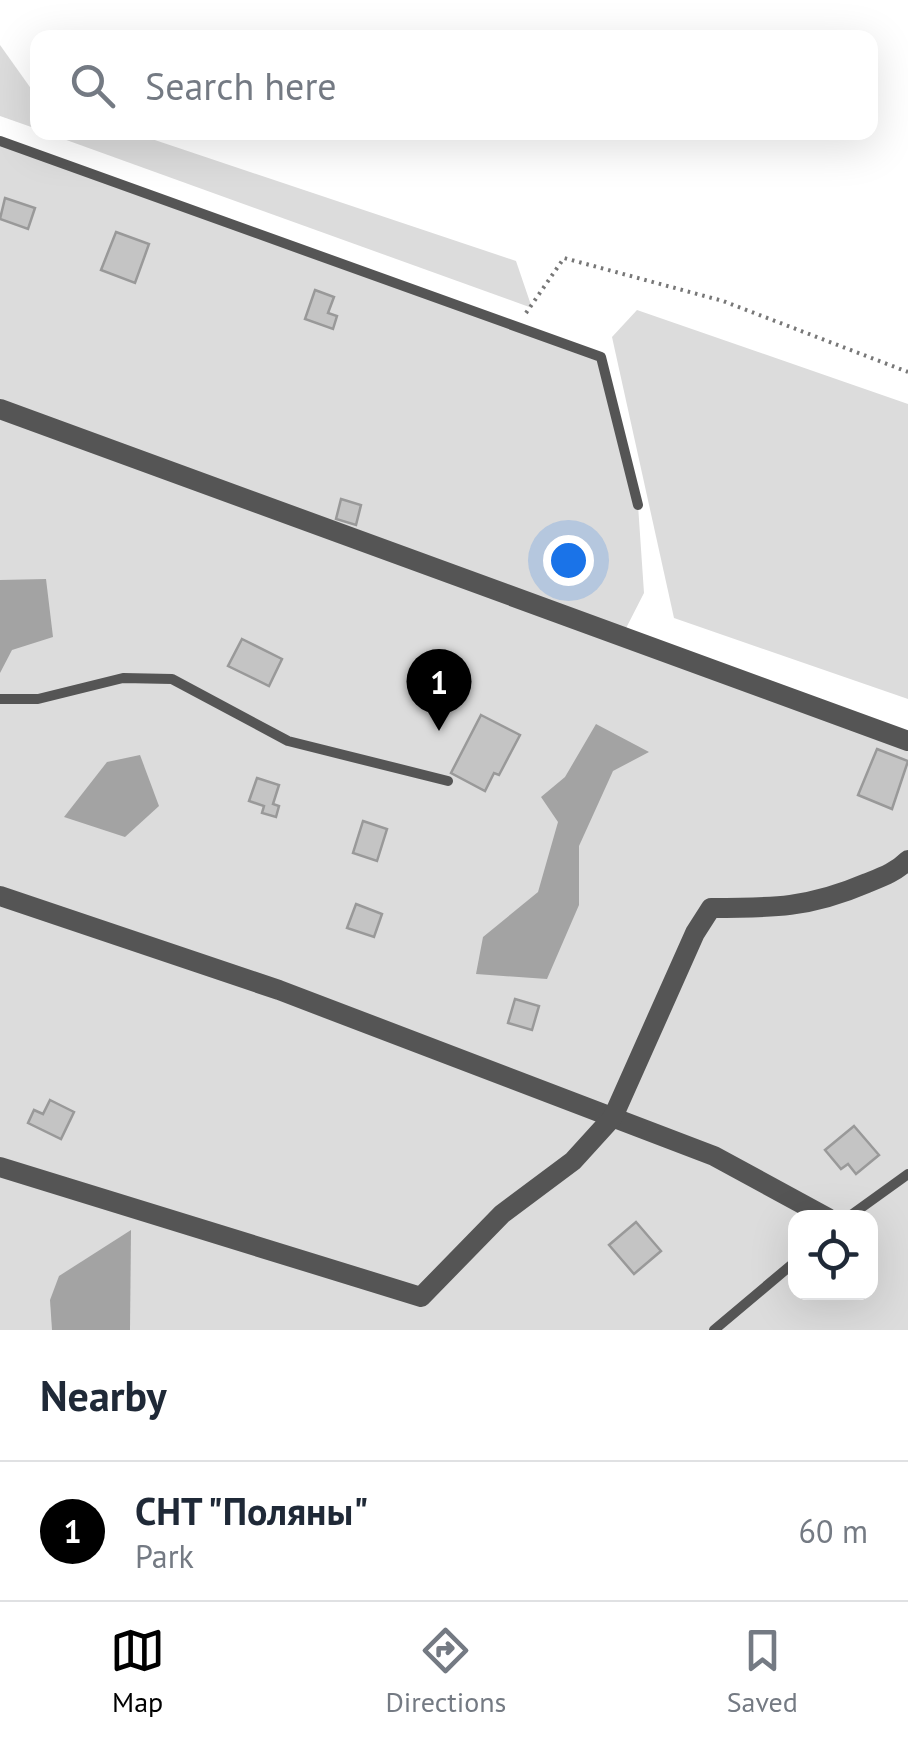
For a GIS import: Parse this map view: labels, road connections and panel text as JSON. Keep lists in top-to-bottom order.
{
  "page": {
    "search": "Search here",
    "pins": "1",
    "heading": "Nearby",
    "list": [
      {
        "mark": "1",
        "name": "СНТ \"Поляны\"",
        "note": "Park",
        "value": "60 m"
      }
    ],
    "nav": ["Map", "Directions", "Saved"]
  }
}
